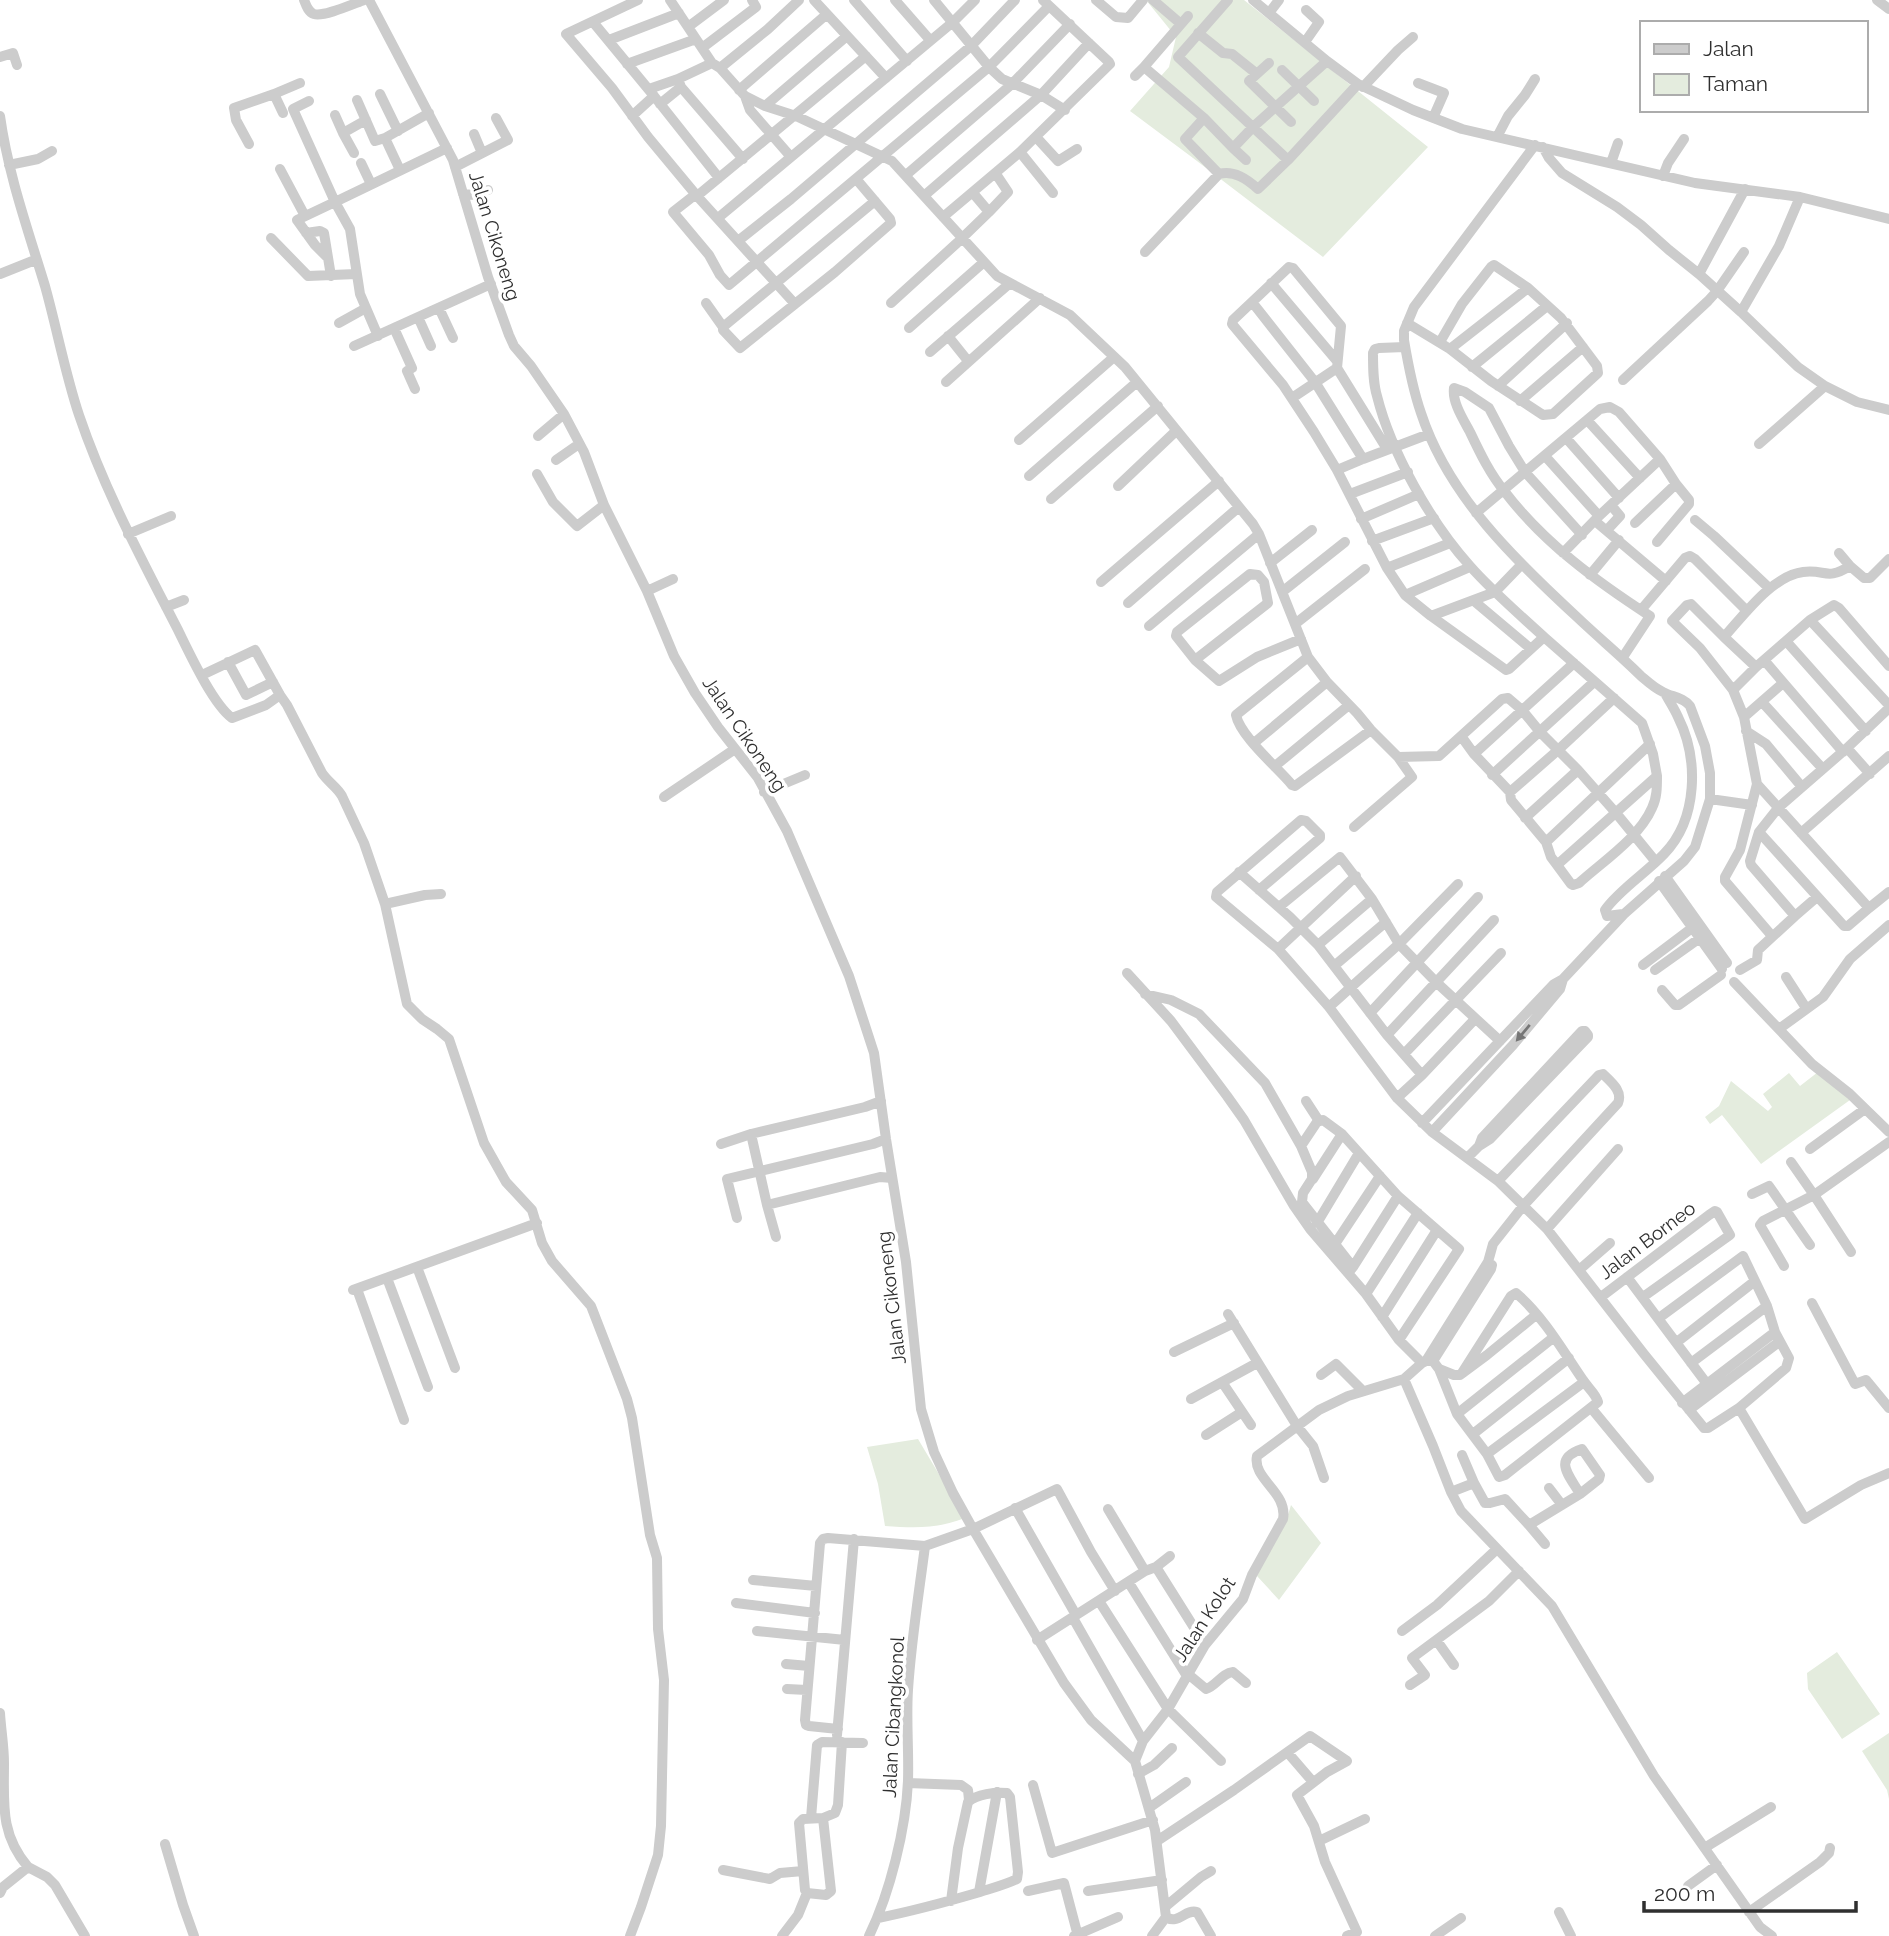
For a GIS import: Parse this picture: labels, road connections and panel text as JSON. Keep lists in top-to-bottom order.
{
  "streets": {
    "street": [
      "Jalan Cikoneng",
      "Jalan Borneo",
      "Jalan Kolot",
      "Jalan Cibangkonol"
    ]
  },
  "crossings": [
    ["Jalan Cikoneng", "Jalan Kolot"]
  ],
  "legend": ["Jalan", "Taman"],
  "scale_bar": "200 m"
}
